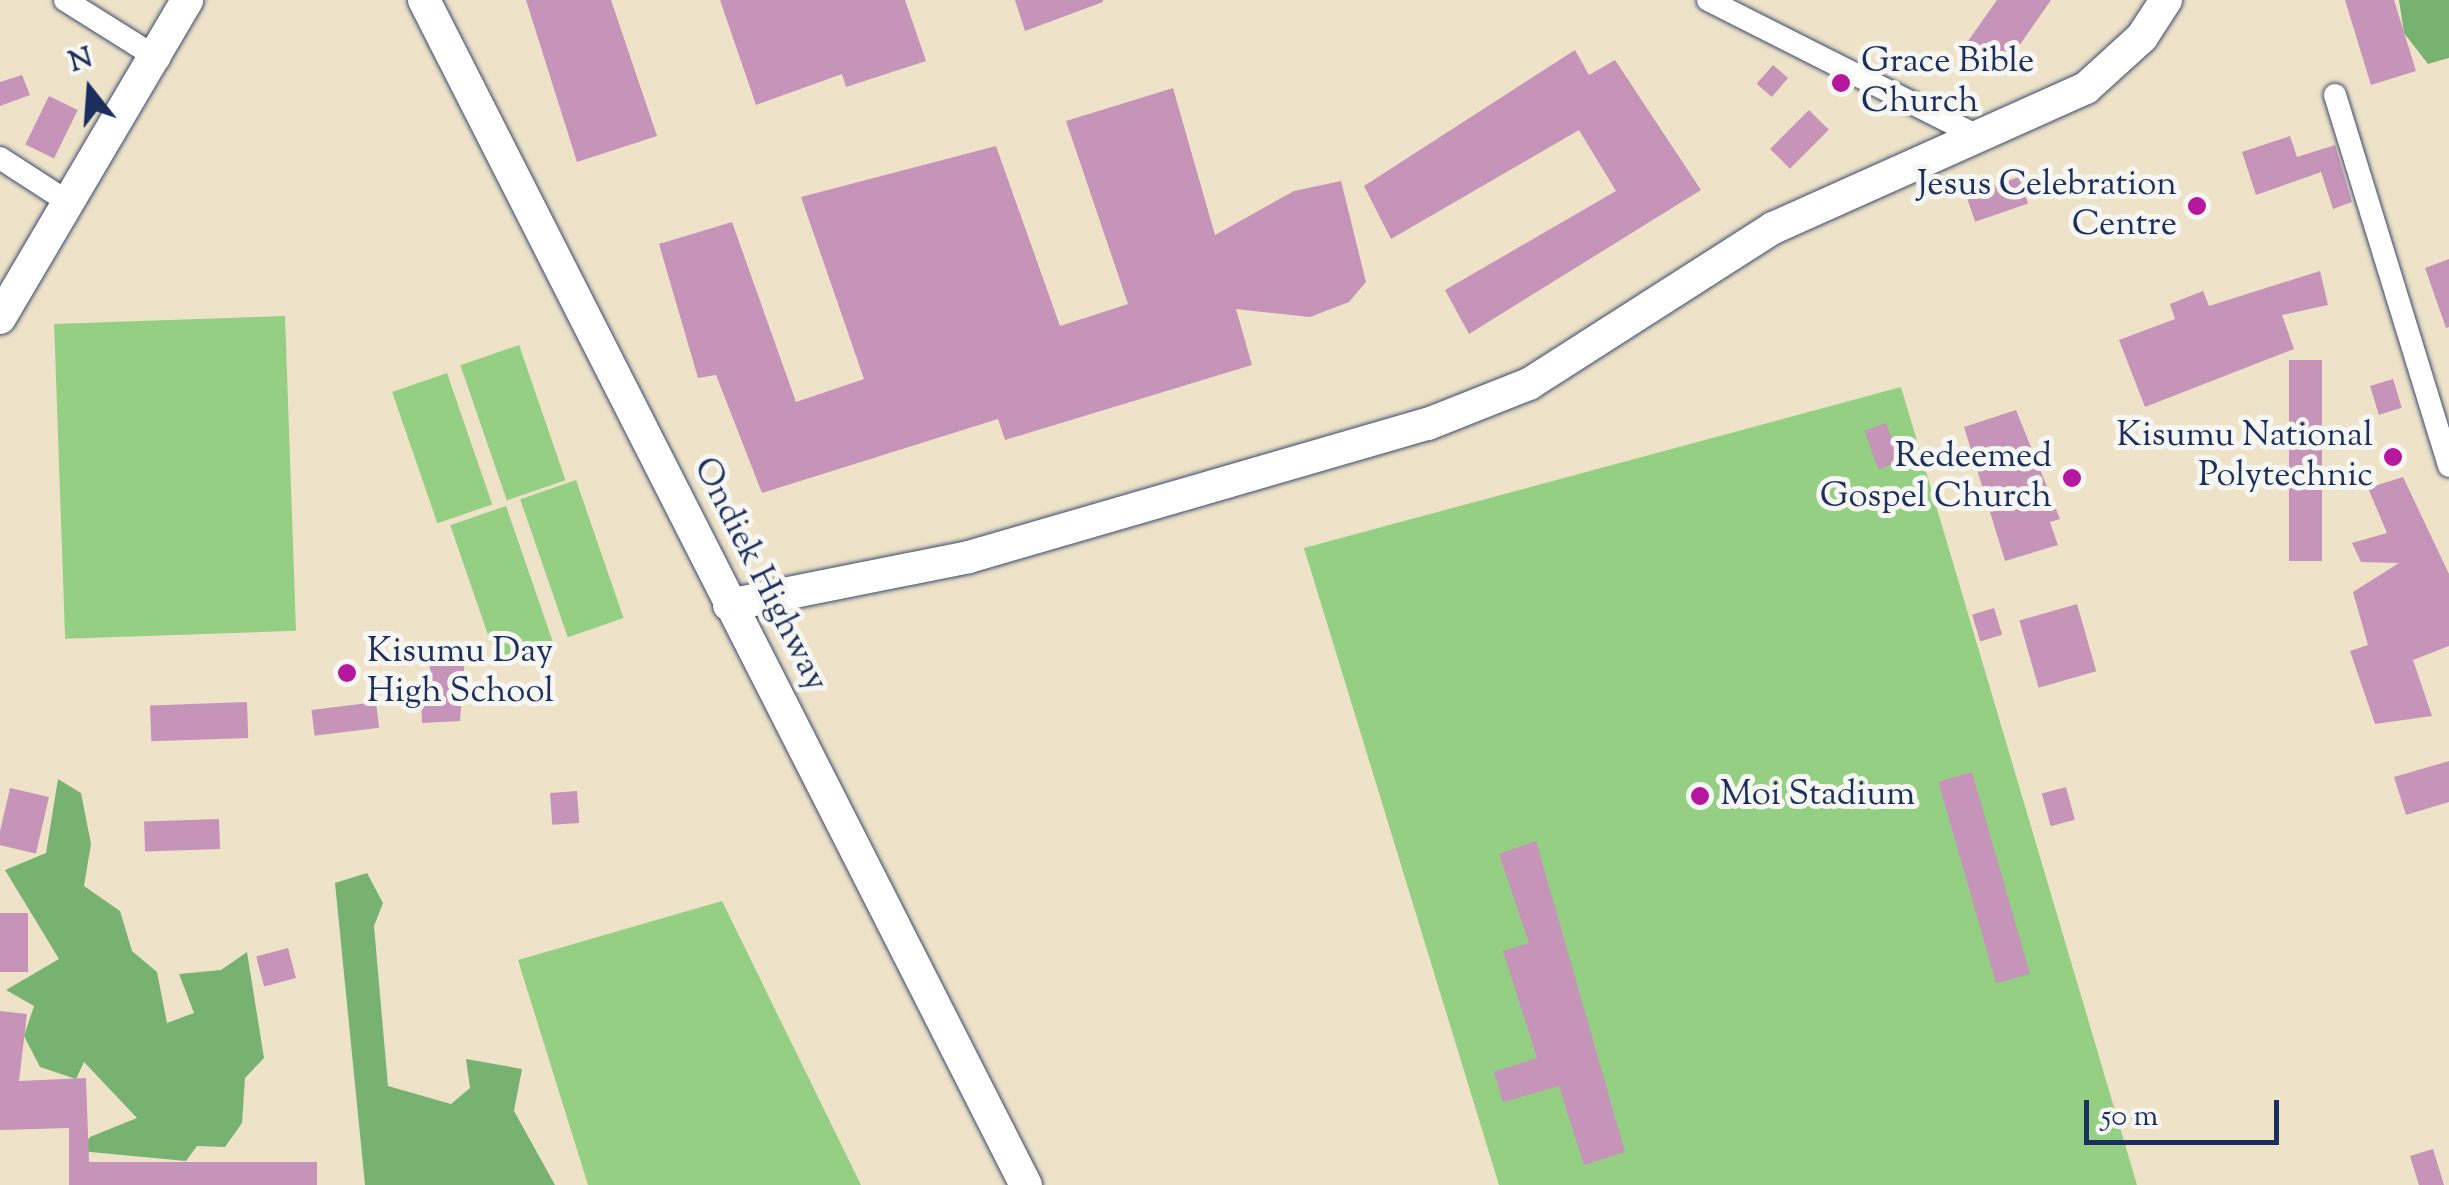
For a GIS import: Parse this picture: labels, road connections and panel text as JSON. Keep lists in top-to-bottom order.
{
  "streets": {
    "street": ["Ondiek Highway"]
  },
  "places": [
    "Grace Bible Church",
    "Jesus Celebration Centre",
    "Kisumu National Polytechnic",
    "Redeemed Gospel Church",
    "Kisumu Day High School",
    "Moi Stadium"
  ],
  "scale_bar": "50 m",
  "north": "top"
}
